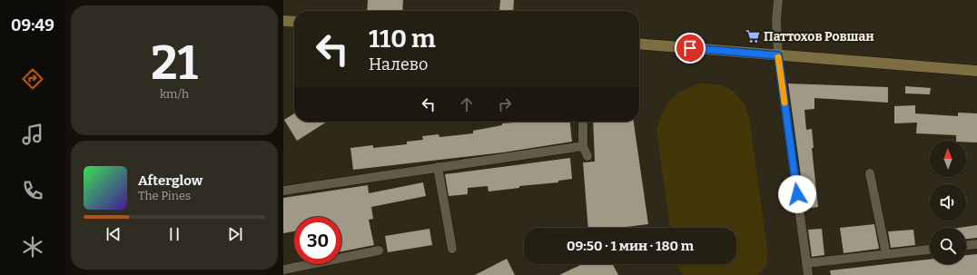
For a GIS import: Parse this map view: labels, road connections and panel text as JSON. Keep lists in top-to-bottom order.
{
  "places": {
    "supermarket": ["Паттохов Ровшан"]
  },
  "north": "top",
  "page": {
    "tabs": "09:49",
    "tile": ["21", "km/h"],
    "turn": ["110 m", "Налево"],
    "song": ["Afterglow", "The Pines"],
    "limit": "30",
    "trip": "09:50 · 1 мин · 180 m"
  }
}
